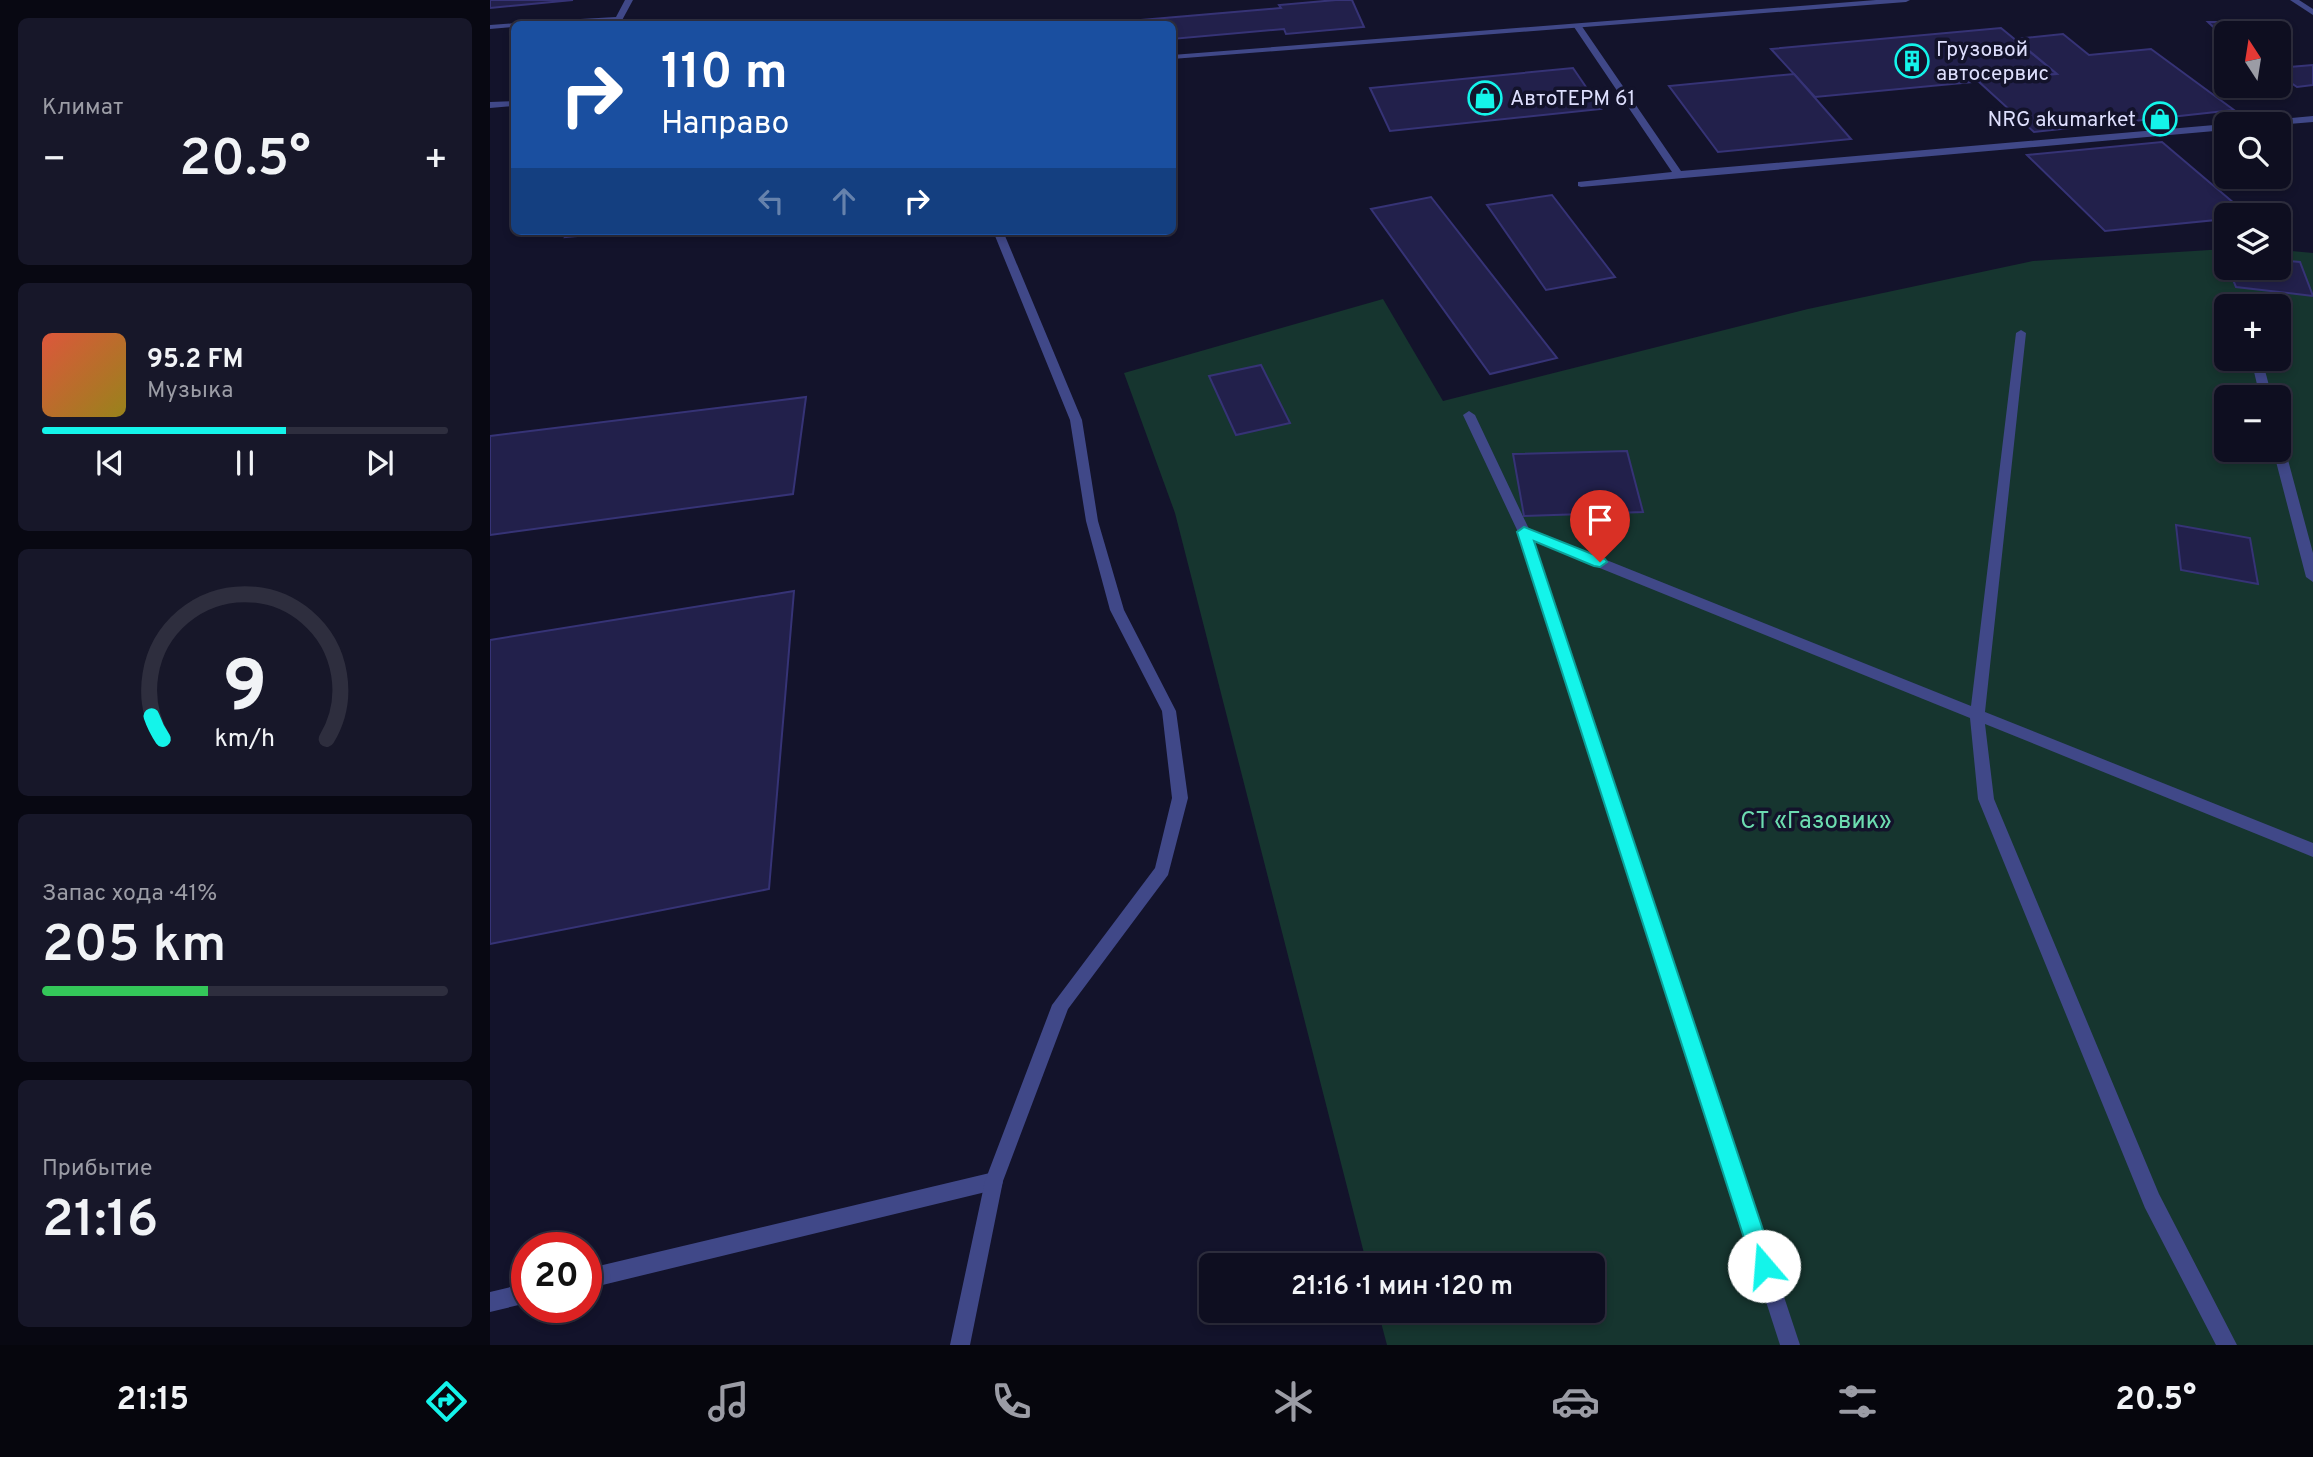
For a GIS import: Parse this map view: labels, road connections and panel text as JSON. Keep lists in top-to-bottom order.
{
  "parks": ["СТ «Газовик»"],
  "places": {
    "building": ["Грузовой автосервис"],
    "shop": ["АвтоТЕРМ 61", "NRG akumarket"]
  },
  "north": "top",
  "page": {
    "tile": [
      "Климат",
      ["Запас хода · 41%", "205 km"],
      ["Прибытие", "21:16"]
    ],
    "map_buttons": ["+", "−"],
    "turn": ["110 m", "Направо"],
    "heat": ["−", "20.5°", "+"],
    "song": ["95.2 FM", "Музыка"],
    "limit": "20",
    "trip": "21:16 · 1 мин · 120 m",
    "tabs": ["21:15", "20.5°"],
    "gauge": ["9", "km/h"]
  }
}
